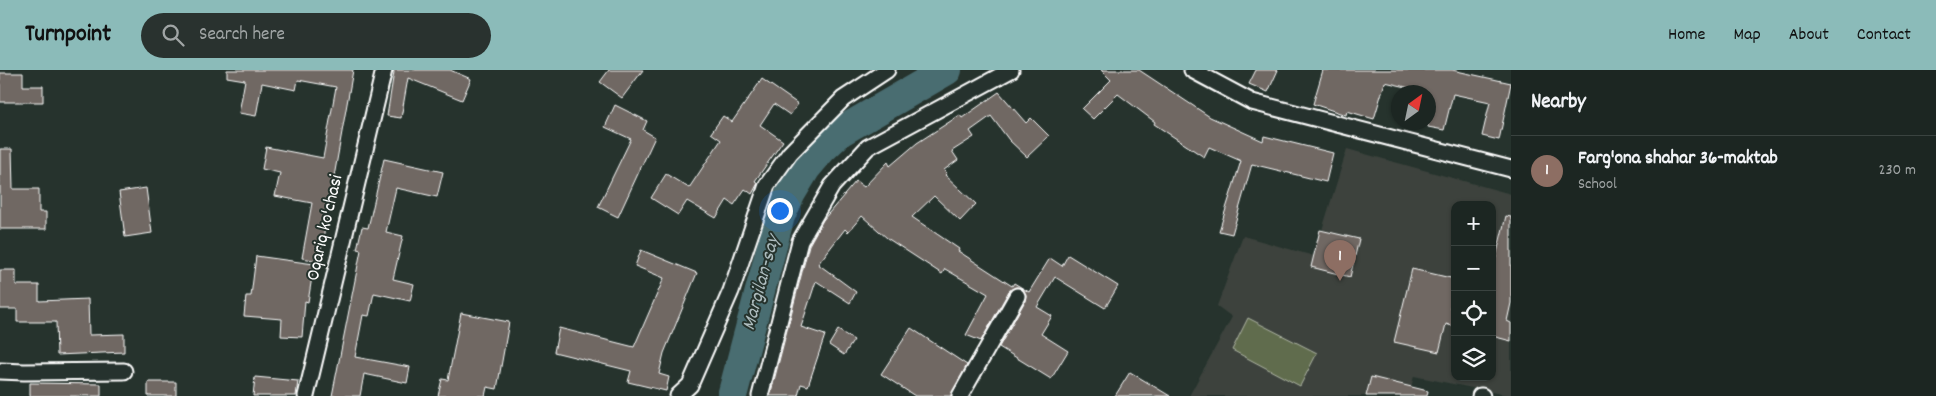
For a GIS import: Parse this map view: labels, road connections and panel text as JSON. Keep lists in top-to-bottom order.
{
  "streets": {
    "street": ["Oqariq ko'chasi"]
  },
  "water": ["Margilan-say"],
  "north": "top right",
  "page": {
    "header": "Turnpoint",
    "search": "Search here",
    "nav": [
      "Home",
      "Map",
      "About",
      "Contact"
    ],
    "heading": "Nearby",
    "list": [
      {
        "mark": "1",
        "name": "Farg'ona shahar 36-maktab",
        "note": "School",
        "value": "230 m"
      }
    ],
    "map_buttons": ["+", "−"],
    "pins": "1"
  }
}
